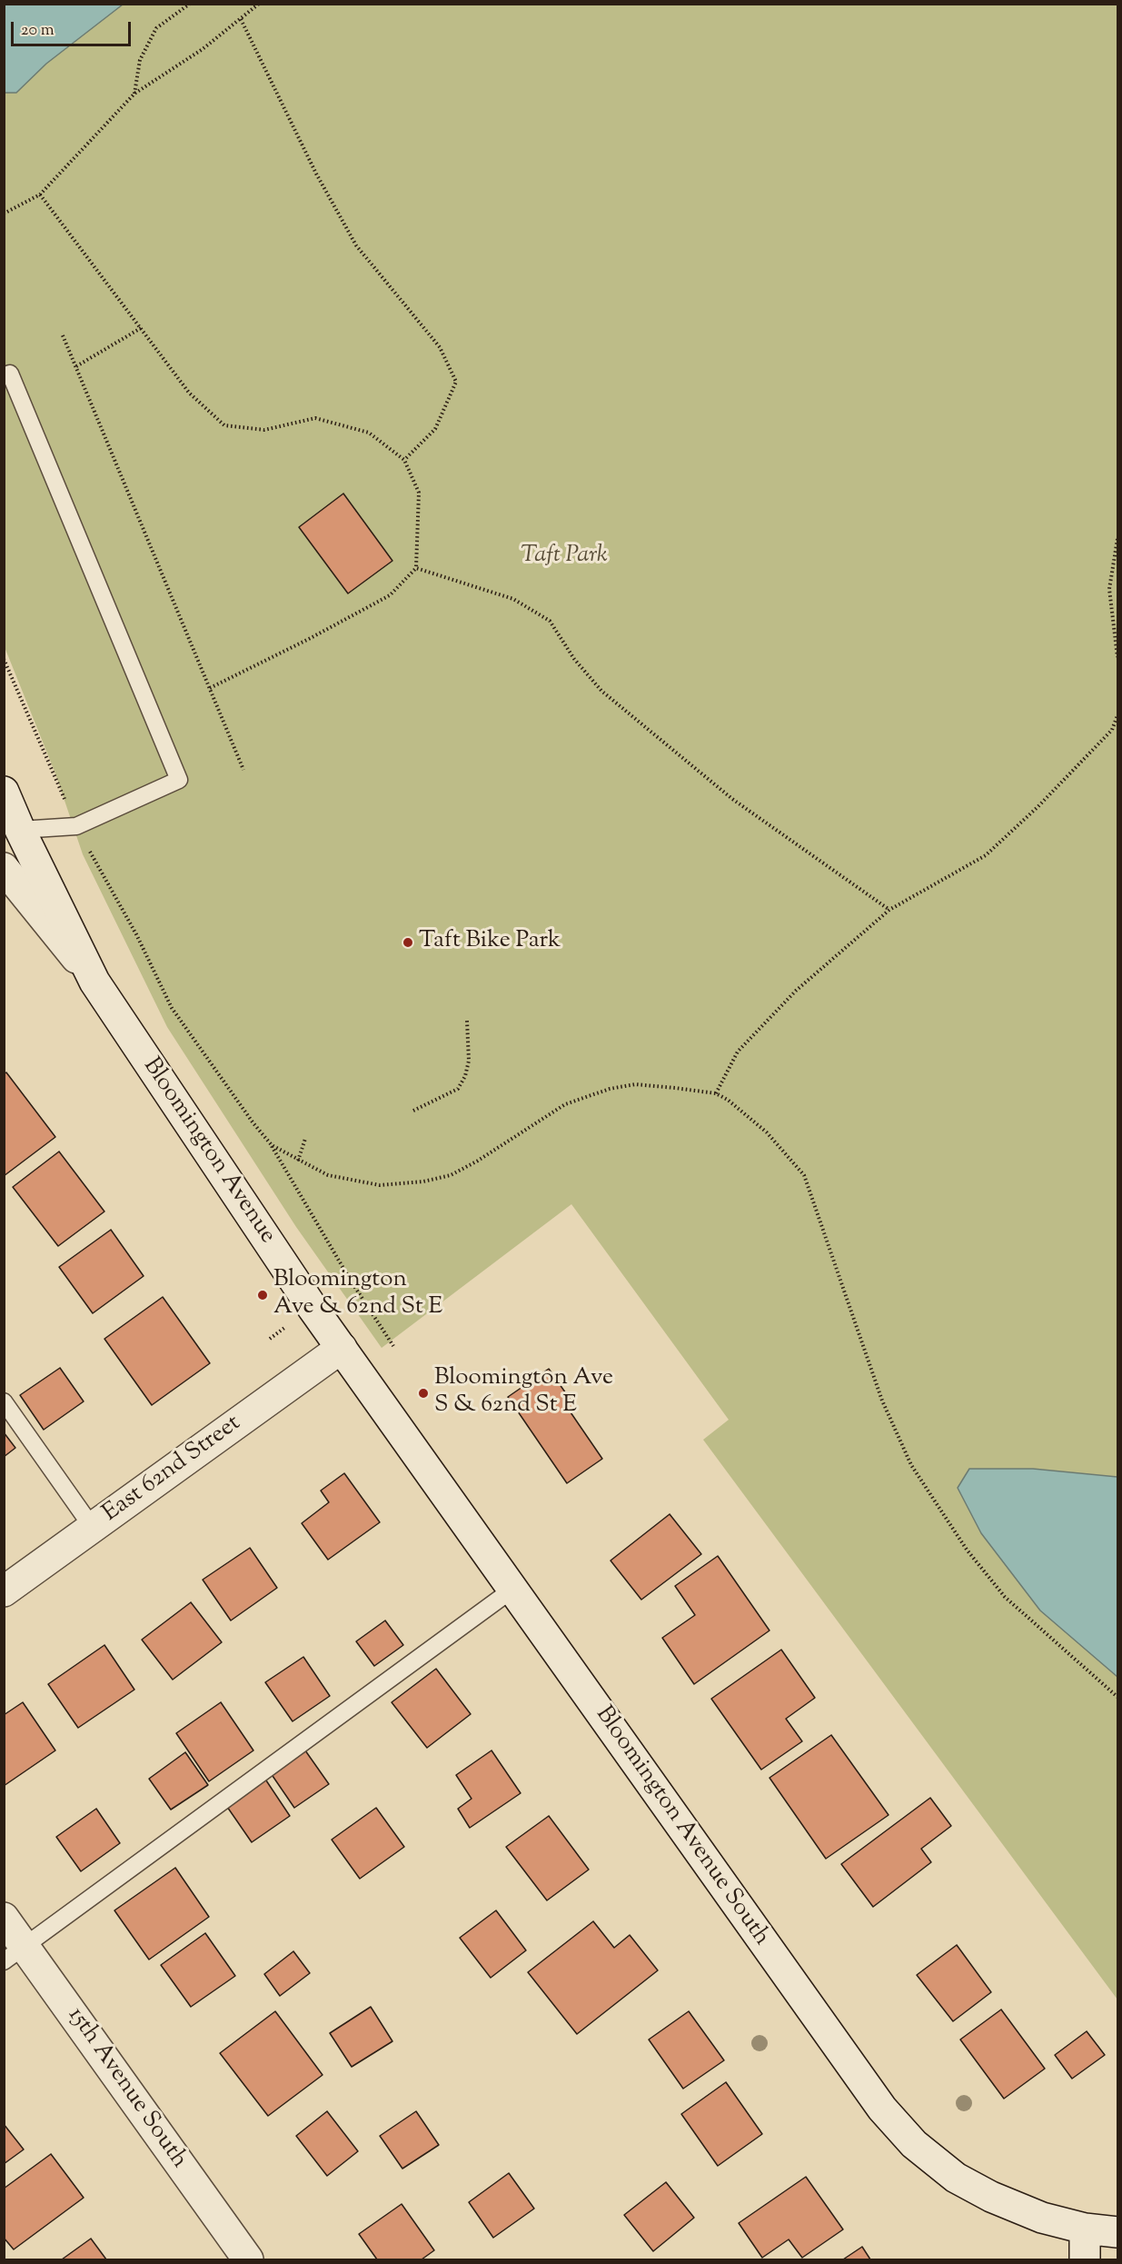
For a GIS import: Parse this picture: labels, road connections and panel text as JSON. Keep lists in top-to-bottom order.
{
  "streets": {
    "street": [
      "Bloomington Avenue",
      "East 62nd Street",
      "Bloomington Avenue South",
      "15th Avenue South"
    ]
  },
  "crossings": [
    ["Bloomington Avenue", "East 62nd Street"],
    ["Bloomington Avenue", "Bloomington Avenue South"],
    ["East 62nd Street", "Bloomington Avenue South"]
  ],
  "parks": ["Taft Park"],
  "places": ["Taft Bike Park", "Bloomington Ave & 62nd St E", "Bloomington Ave S & 62nd St E"],
  "scale_bar": "20 m"
}
